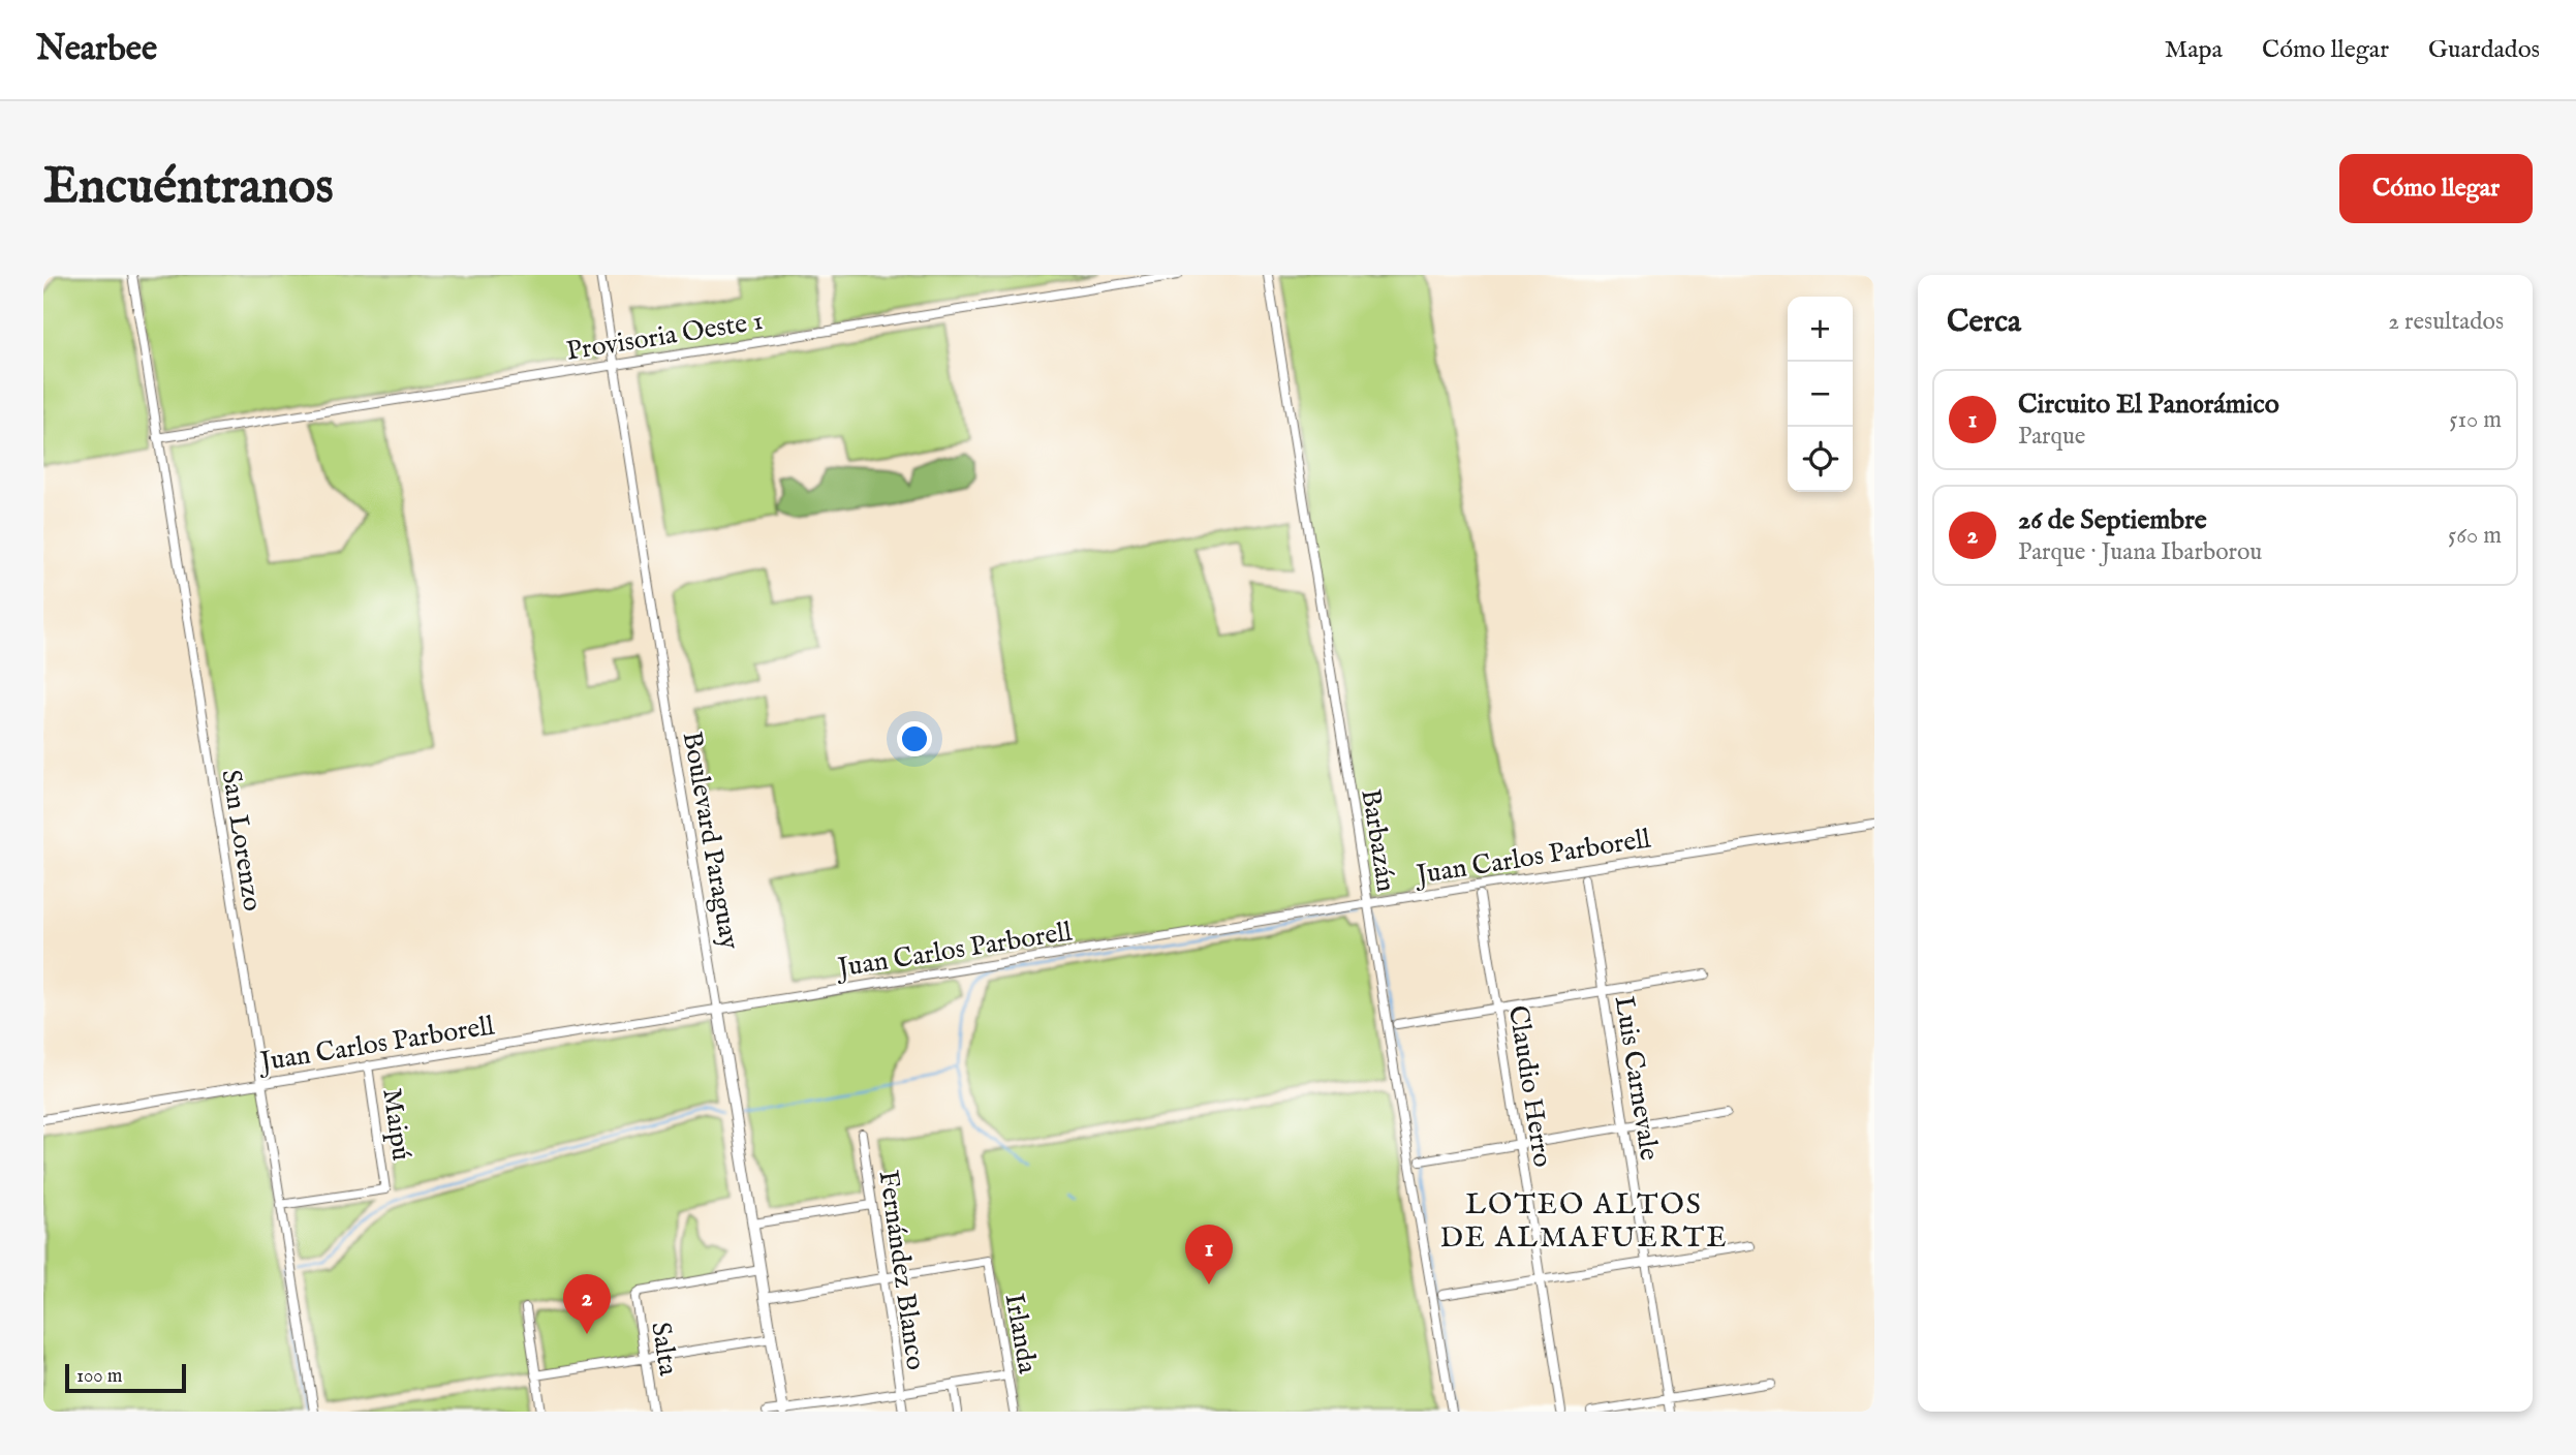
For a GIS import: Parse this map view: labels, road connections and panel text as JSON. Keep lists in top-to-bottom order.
{
  "streets": {
    "street": [
      "Provisoria Oeste 1",
      "San Lorenzo",
      "Boulevard Paraguay",
      "Barbazán",
      "Juan Carlos Parborell",
      "Luis Carnevale",
      "Claudio Herro",
      "Maipú",
      "Fernández Blanco",
      "Irlanda",
      "Salta"
    ]
  },
  "crossings": [
    ["Provisoria Oeste 1", "San Lorenzo"],
    ["Provisoria Oeste 1", "Boulevard Paraguay"],
    ["San Lorenzo", "Juan Carlos Parborell"],
    ["San Lorenzo", "Maipú"],
    ["Boulevard Paraguay", "Juan Carlos Parborell"],
    ["Boulevard Paraguay", "Salta"],
    ["Barbazán", "Juan Carlos Parborell"],
    ["Juan Carlos Parborell", "Maipú"],
    ["Fernández Blanco", "Irlanda"]
  ],
  "districts": ["LOTEO ALTOS DE ALMAFUERTE"],
  "scale_bar": "100 m",
  "page": {
    "header": "Nearbee",
    "nav": ["Mapa", "Cómo llegar", "Guardados"],
    "buttons": "Cómo llegar",
    "title": "Encuéntranos",
    "heading": ["Cerca", "2 resultados"],
    "map_buttons": ["+", "−"],
    "list": [
      {
        "mark": "1",
        "name": "Circuito El Panorámico",
        "note": "Parque",
        "value": "510 m"
      },
      {
        "mark": "2",
        "name": "26 de Septiembre",
        "note": "Parque · Juana Ibarborou",
        "value": "560 m"
      }
    ],
    "pins": ["1", "2"],
    "scale": "100 m"
  }
}
